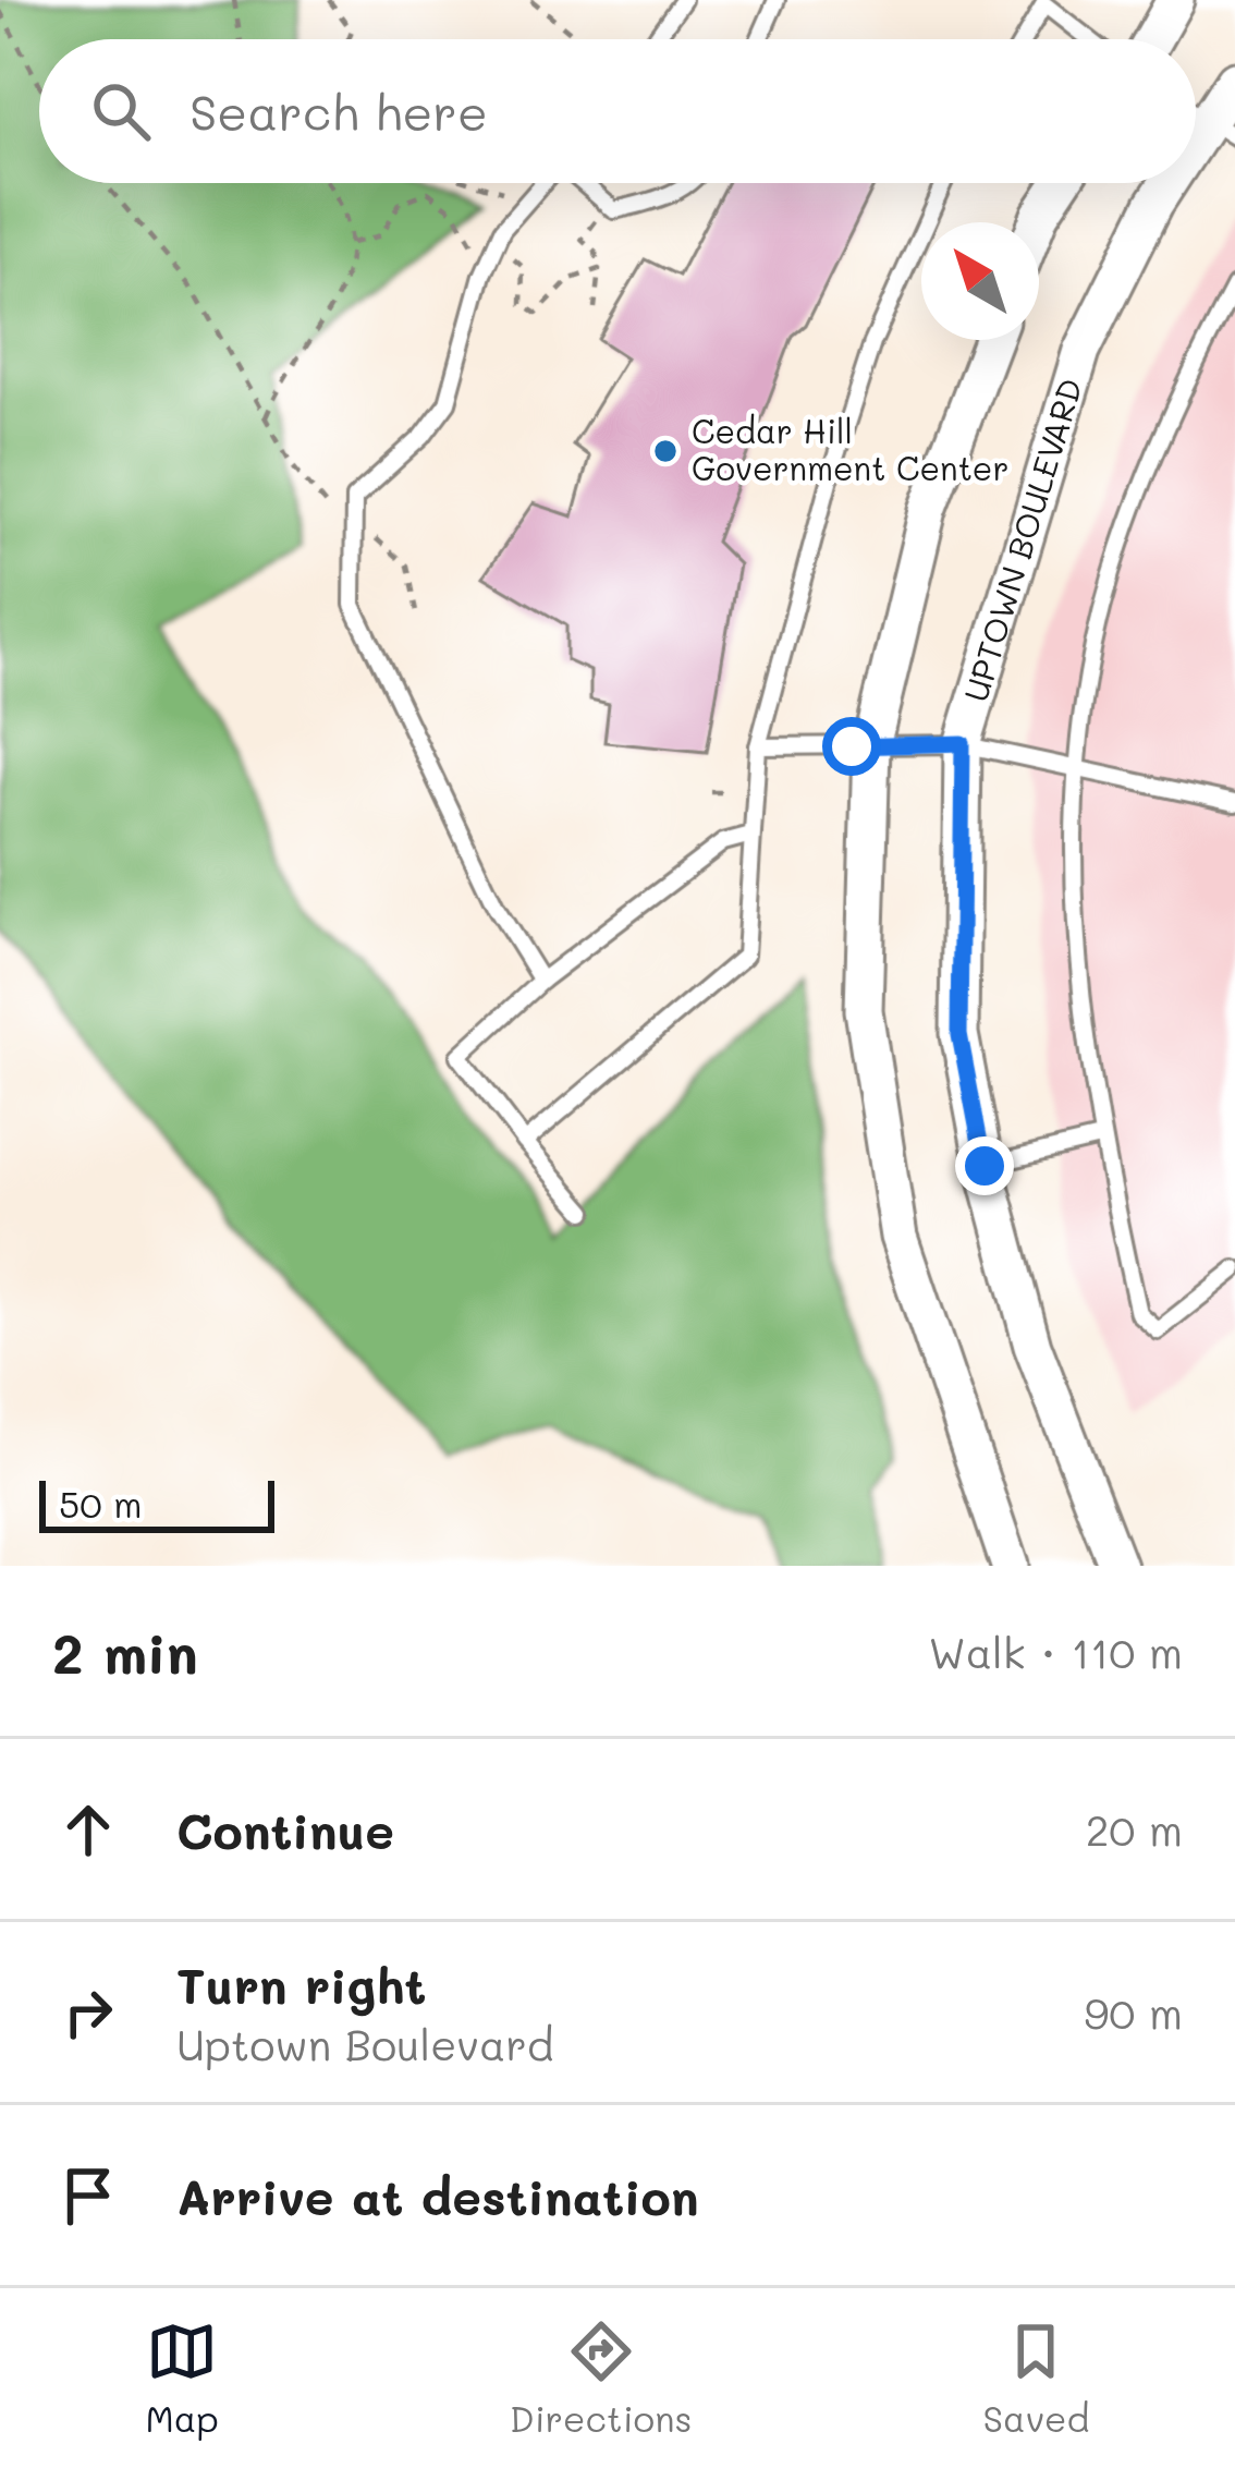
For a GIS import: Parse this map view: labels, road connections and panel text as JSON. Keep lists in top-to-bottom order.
{
  "streets": {
    "street": ["UPTOWN BOULEVARD"]
  },
  "places": ["Cedar Hill Government Center"],
  "scale_bar": "50 m",
  "north": "top left",
  "page": {
    "search": "Search here",
    "scale": "50 m",
    "heading": ["2 min", "Walk · 110 m"],
    "list": [
      ["Continue", "20 m"],
      ["Turn right", "Uptown Boulevard", "90 m"],
      "Arrive at destination"
    ],
    "nav": ["Map", "Directions", "Saved"]
  }
}
